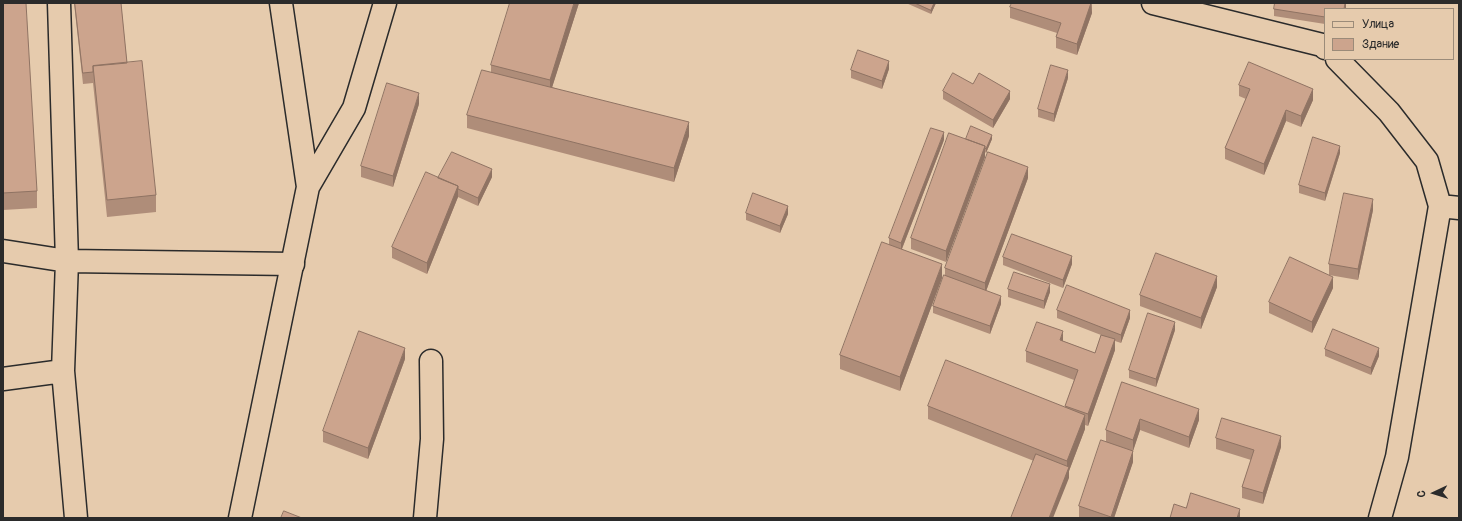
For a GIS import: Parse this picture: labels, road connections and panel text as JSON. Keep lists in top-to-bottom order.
{
  "legend": ["Улица", "Здание"],
  "north": "left"
}
